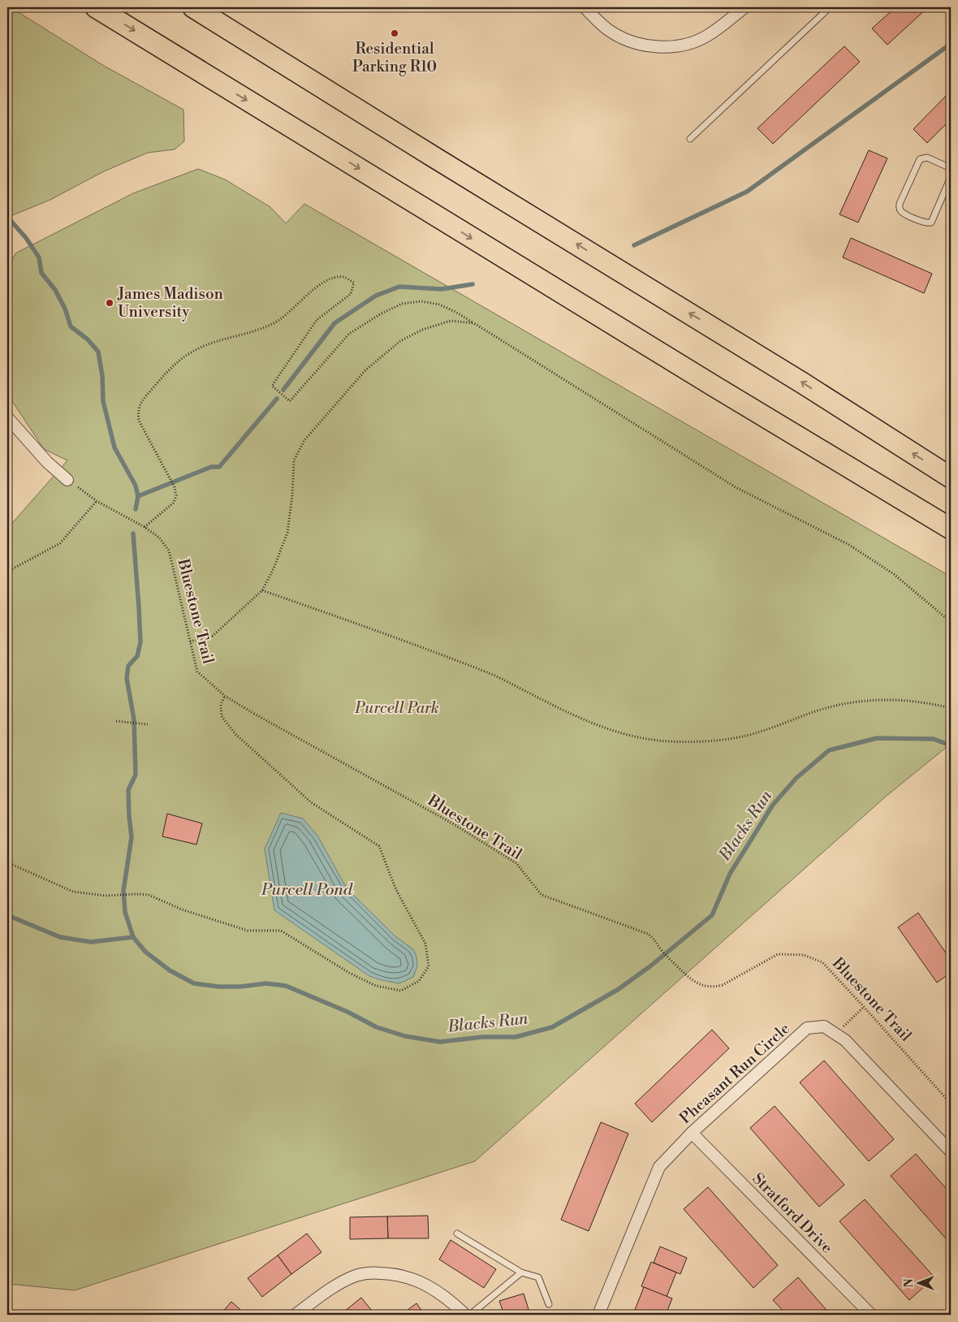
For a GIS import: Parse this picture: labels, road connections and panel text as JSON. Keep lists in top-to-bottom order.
{
  "streets": {
    "street": ["Pheasant Run Circle", "Stratford Drive"],
    "path": ["Bluestone Trail"]
  },
  "crossings": [
    ["Pheasant Run Circle", "Stratford Drive"]
  ],
  "water": ["Blacks Run", "Purcell Pond"],
  "parks": ["Purcell Park"],
  "places": ["Residential Parking R10", "James Madison University"],
  "north": "left"
}
